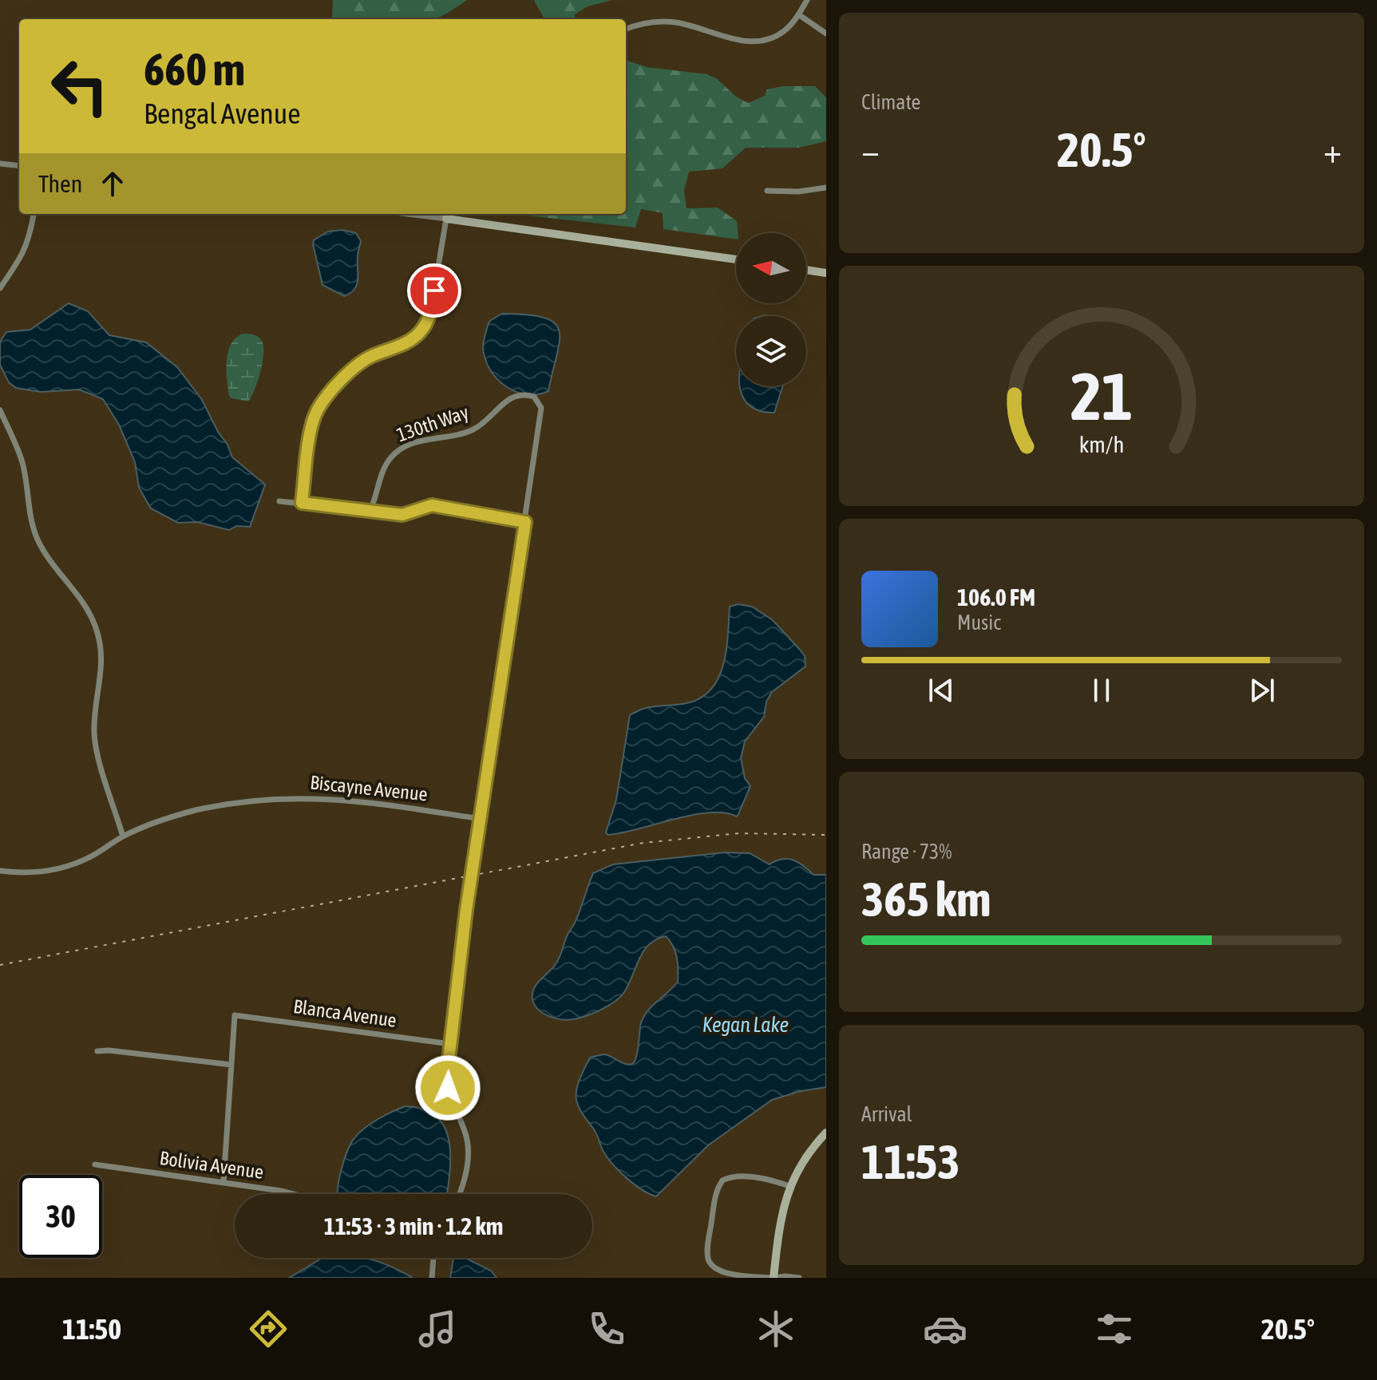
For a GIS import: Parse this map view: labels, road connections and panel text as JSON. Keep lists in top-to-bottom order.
{
  "streets": {
    "street": [
      "130th Way",
      "Biscayne Avenue",
      "Blanca Avenue",
      "Bolivia Avenue"
    ]
  },
  "water": ["Kegan Lake"],
  "north": "left",
  "page": {
    "tile": [
      "Climate",
      ["Range · 73%", "365 km"],
      ["Arrival", "11:53"]
    ],
    "turn": ["660 m", "Bengal Avenue"],
    "heat": ["−", "20.5°", "+"],
    "then": "Then",
    "song": ["106.0 FM", "Music"],
    "limit": "30",
    "trip": "11:53 · 3 min · 1.2 km",
    "tabs": ["11:50", "20.5°"],
    "gauge": ["21", "km/h"]
  }
}
